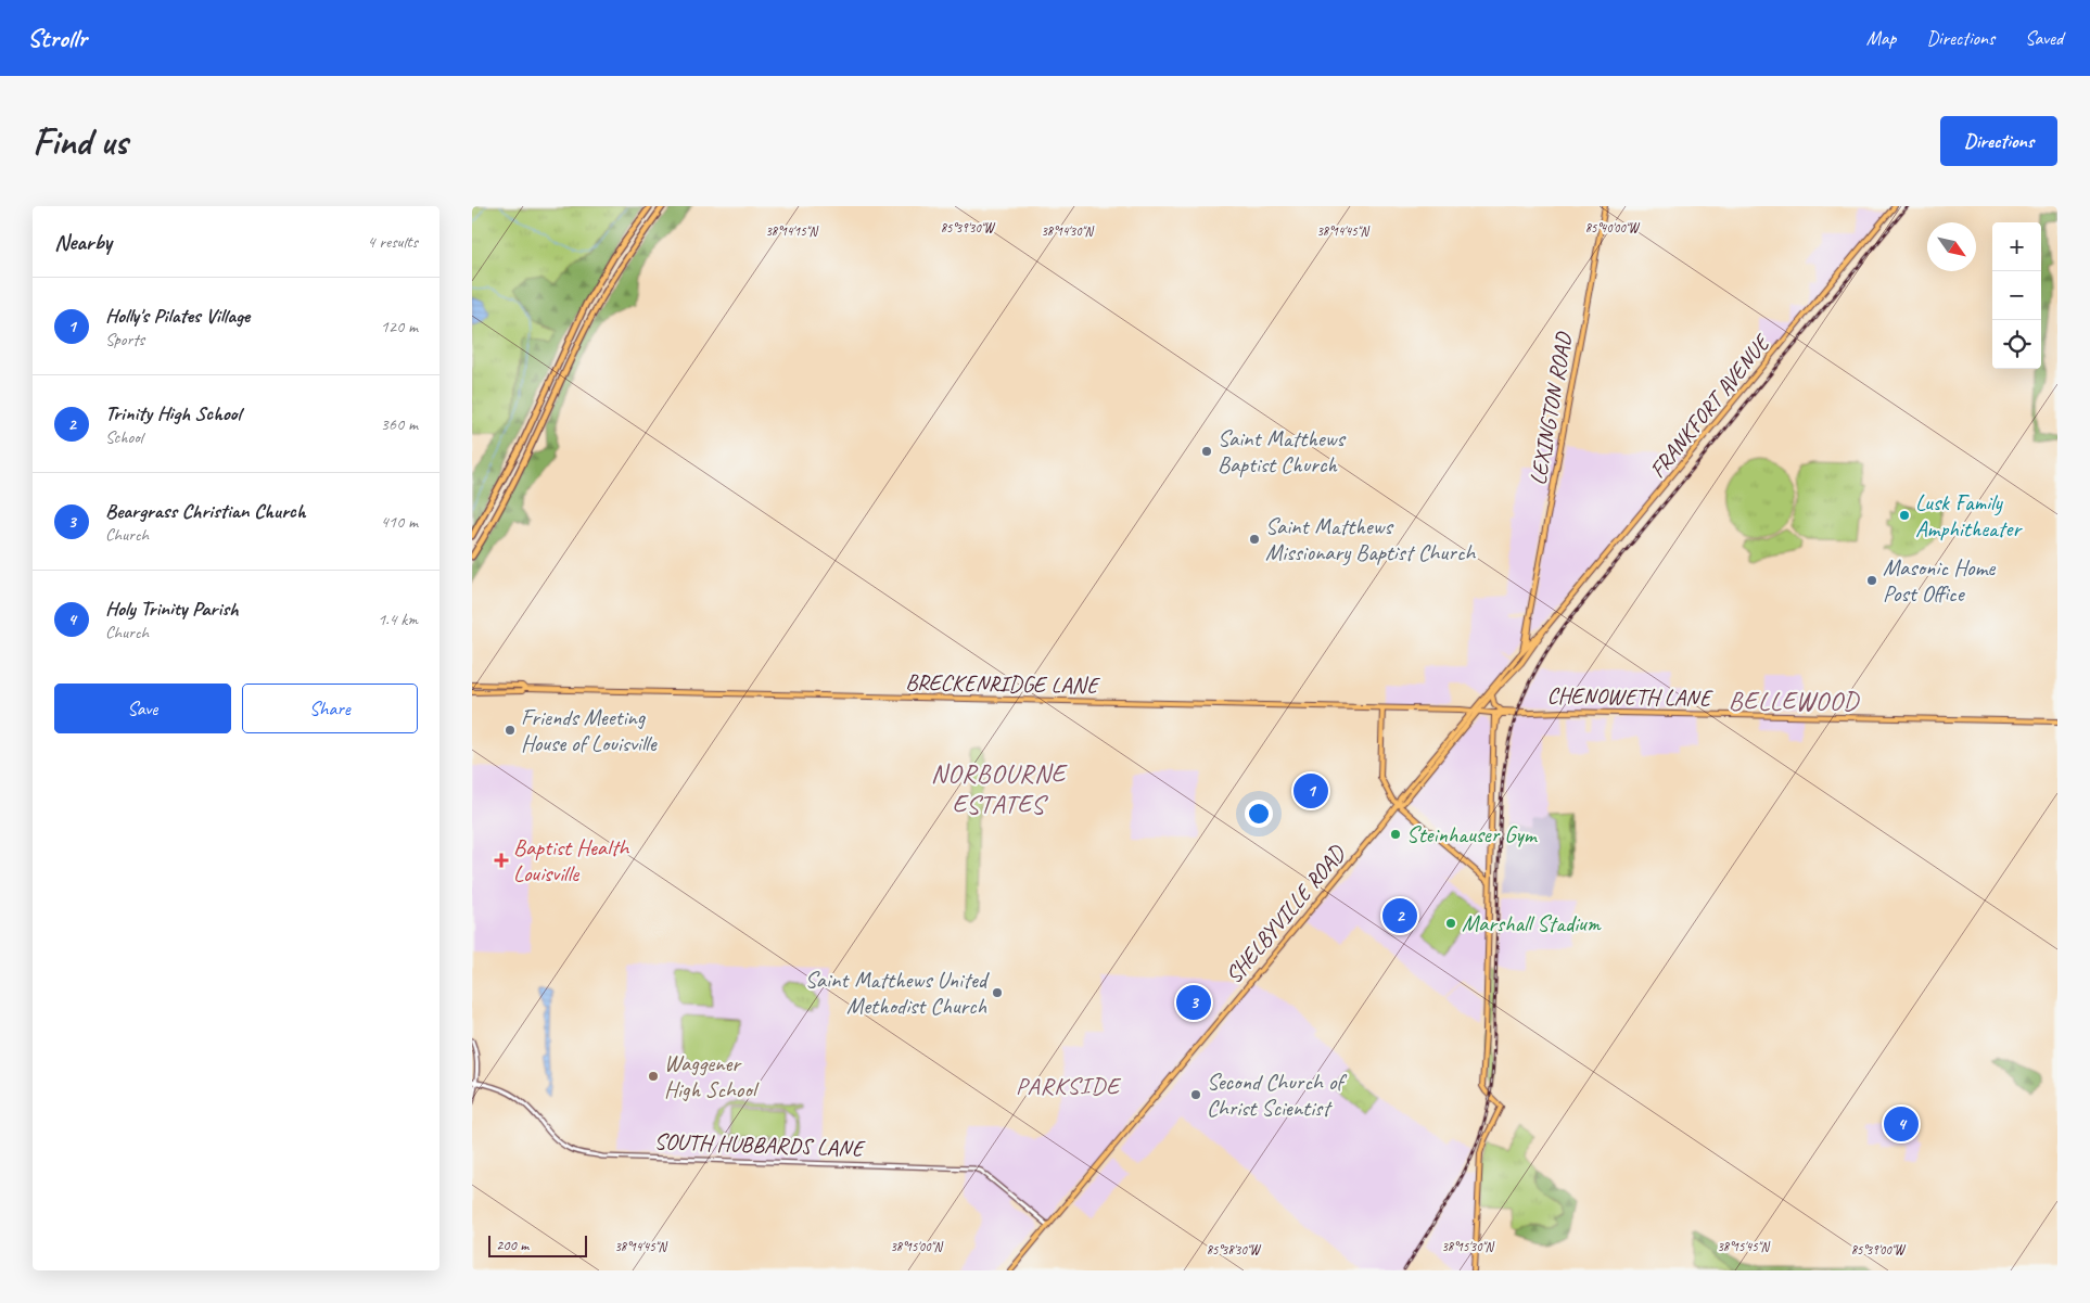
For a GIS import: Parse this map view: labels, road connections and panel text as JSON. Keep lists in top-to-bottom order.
{
  "streets": {
    "main road": [
      "FRANKFORT AVENUE",
      "LEXINGTON ROAD",
      "BRECKENRIDGE LANE",
      "CHENOWETH LANE",
      "SHELBYVILLE ROAD"
    ],
    "street": ["SOUTH HUBBARDS LANE"]
  },
  "crossings": [
    ["FRANKFORT AVENUE", "LEXINGTON ROAD"],
    ["FRANKFORT AVENUE", "SHELBYVILLE ROAD"],
    ["LEXINGTON ROAD", "SHELBYVILLE ROAD"],
    ["BRECKENRIDGE LANE", "CHENOWETH LANE"],
    ["BRECKENRIDGE LANE", "SHELBYVILLE ROAD"],
    ["CHENOWETH LANE", "SHELBYVILLE ROAD"],
    ["SHELBYVILLE ROAD", "SOUTH HUBBARDS LANE"]
  ],
  "districts": ["BELLEWOOD", "NORBOURNE ESTATES", "PARKSIDE"],
  "places": {
    "other": [
      "Saint Matthews Baptist Church",
      "Lusk Family Amphitheater",
      "Saint Matthews Missionary Baptist Church",
      "Masonic Home Post Office",
      "Friends Meeting House of Louisville",
      "Steinhauser Gym",
      "Marshall Stadium",
      "Saint Matthews United Methodist Church",
      "Waggener High School",
      "Second Church of Christ Scientist"
    ],
    "health": ["Baptist Health Louisville"]
  },
  "scale_bar": "200 m",
  "north": "bottom right",
  "page": {
    "header": "Strollr",
    "nav": ["Map", "Directions", "Saved"],
    "buttons": [
      "Directions",
      ["Save", "Share"]
    ],
    "title": "Find us",
    "heading": ["Nearby", "4 results"],
    "map_buttons": ["+", "−"],
    "list": [
      {
        "mark": "1",
        "name": "Holly's Pilates Village",
        "note": "Sports",
        "value": "120 m"
      },
      {
        "mark": "2",
        "name": "Trinity High School",
        "note": "School",
        "value": "360 m"
      },
      {
        "mark": "3",
        "name": "Beargrass Christian Church",
        "note": "Church",
        "value": "410 m"
      },
      {
        "mark": "4",
        "name": "Holy Trinity Parish",
        "note": "Church",
        "value": "1.4 km"
      }
    ],
    "pins": [
      "1",
      "2",
      "3",
      "4"
    ],
    "scale": "200 m"
  },
  "coordinates": [
    "85°39'30\"W",
    "85°40'00\"W",
    "38°14'15\"N",
    "38°14'30\"N",
    "38°14'45\"N",
    "38°15'00\"N",
    "38°15'30\"N",
    "38°15'45\"N",
    "85°38'30\"W",
    "85°39'00\"W"
  ]
}
